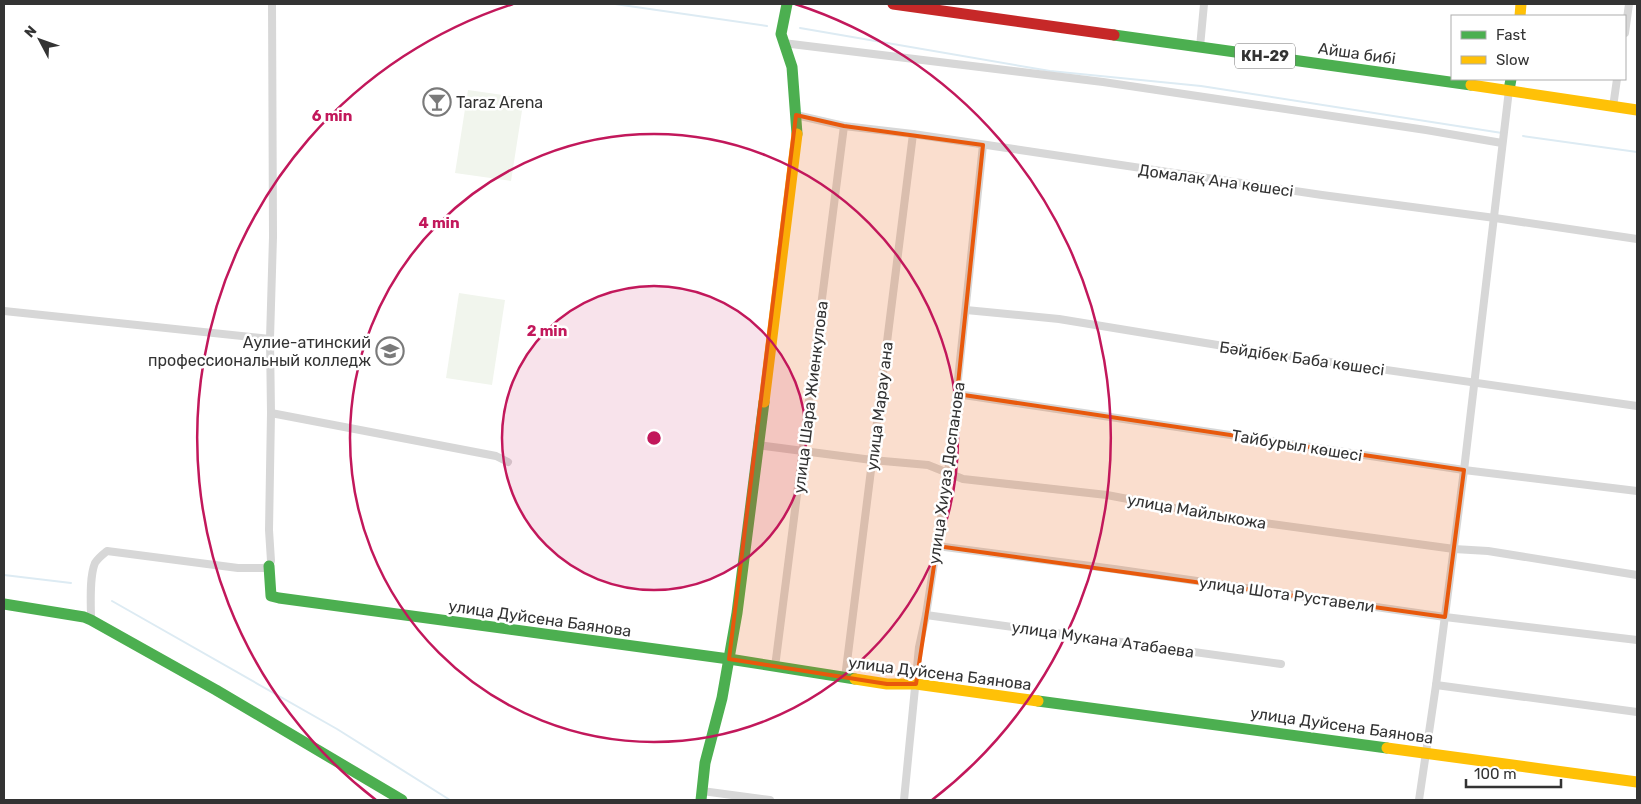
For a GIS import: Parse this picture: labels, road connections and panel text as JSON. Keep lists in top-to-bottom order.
{
  "streets": {
    "street": [
      "Айша бибі",
      "КН-29",
      "Домалақ Ана көшесі",
      "Бәйдібек Баба көшесі",
      "улица Шара Жиенкулова",
      "улица Марау ана",
      "Тайбурыл көшесі",
      "улица Хиуаз Доспанова",
      "улица Майлыкожа",
      "улица Шота Руставели",
      "улица Дуйсена Баянова",
      "улица Мукана Атабаева"
    ]
  },
  "crossings": [
    ["Домалақ Ана көшесі", "улица Шара Жиенкулова"],
    ["Домалақ Ана көшесі", "улица Марау ана"],
    ["Домалақ Ана көшесі", "улица Хиуаз Доспанова"],
    ["Бәйдібек Баба көшесі", "улица Хиуаз Доспанова"],
    ["улица Шара Жиенкулова", "улица Майлыкожа"],
    ["улица Шара Жиенкулова", "улица Дуйсена Баянова"],
    ["улица Марау ана", "улица Майлыкожа"],
    ["улица Марау ана", "улица Дуйсена Баянова"],
    ["Тайбурыл көшесі", "улица Хиуаз Доспанова"],
    ["улица Хиуаз Доспанова", "улица Майлыкожа"],
    ["улица Хиуаз Доспанова", "улица Шота Руставели"],
    ["улица Хиуаз Доспанова", "улица Дуйсена Баянова"],
    ["улица Хиуаз Доспанова", "улица Мукана Атабаева"]
  ],
  "places": {
    "bar": ["Taraz Arena"],
    "school or university": ["Аулие-атинский профессиональный колледж"]
  },
  "legend": ["Fast", "Slow"],
  "scale_bar": "100 m",
  "north": "top left",
  "rings": ["6 min", "4 min", "2 min"]
}
